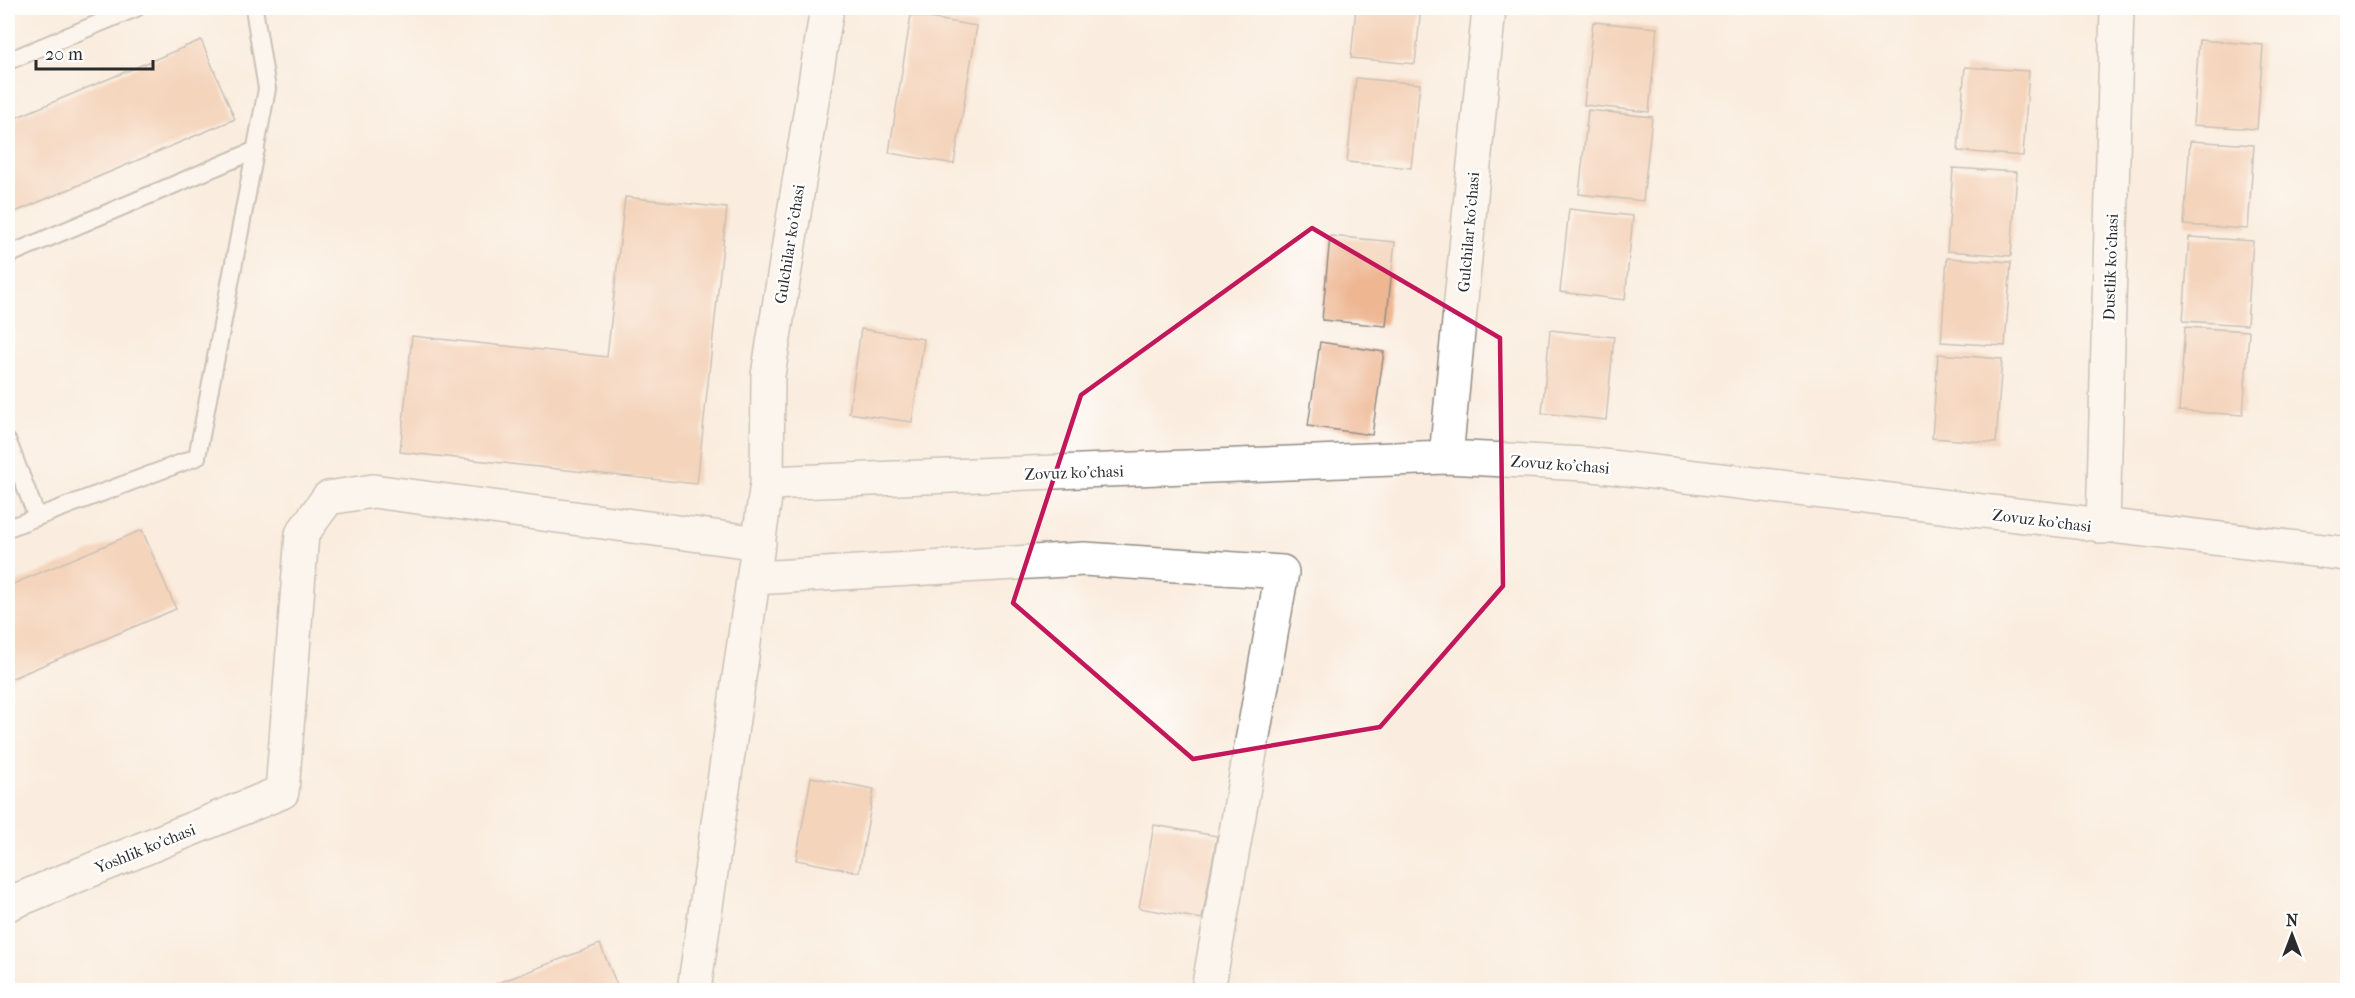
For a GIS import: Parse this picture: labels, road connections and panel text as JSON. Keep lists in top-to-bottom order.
{
  "streets": {
    "street": [
      "Gulchilar ko'chasi",
      "Dustlik ko'chasi",
      "Zovuz ko'chasi",
      "Yoshlik ko'chasi"
    ]
  },
  "crossings": [
    ["Gulchilar ko'chasi", "Zovuz ko'chasi"],
    ["Gulchilar ko'chasi", "Yoshlik ko'chasi"],
    ["Dustlik ko'chasi", "Zovuz ko'chasi"]
  ],
  "scale_bar": "20 m",
  "north": "top"
}
